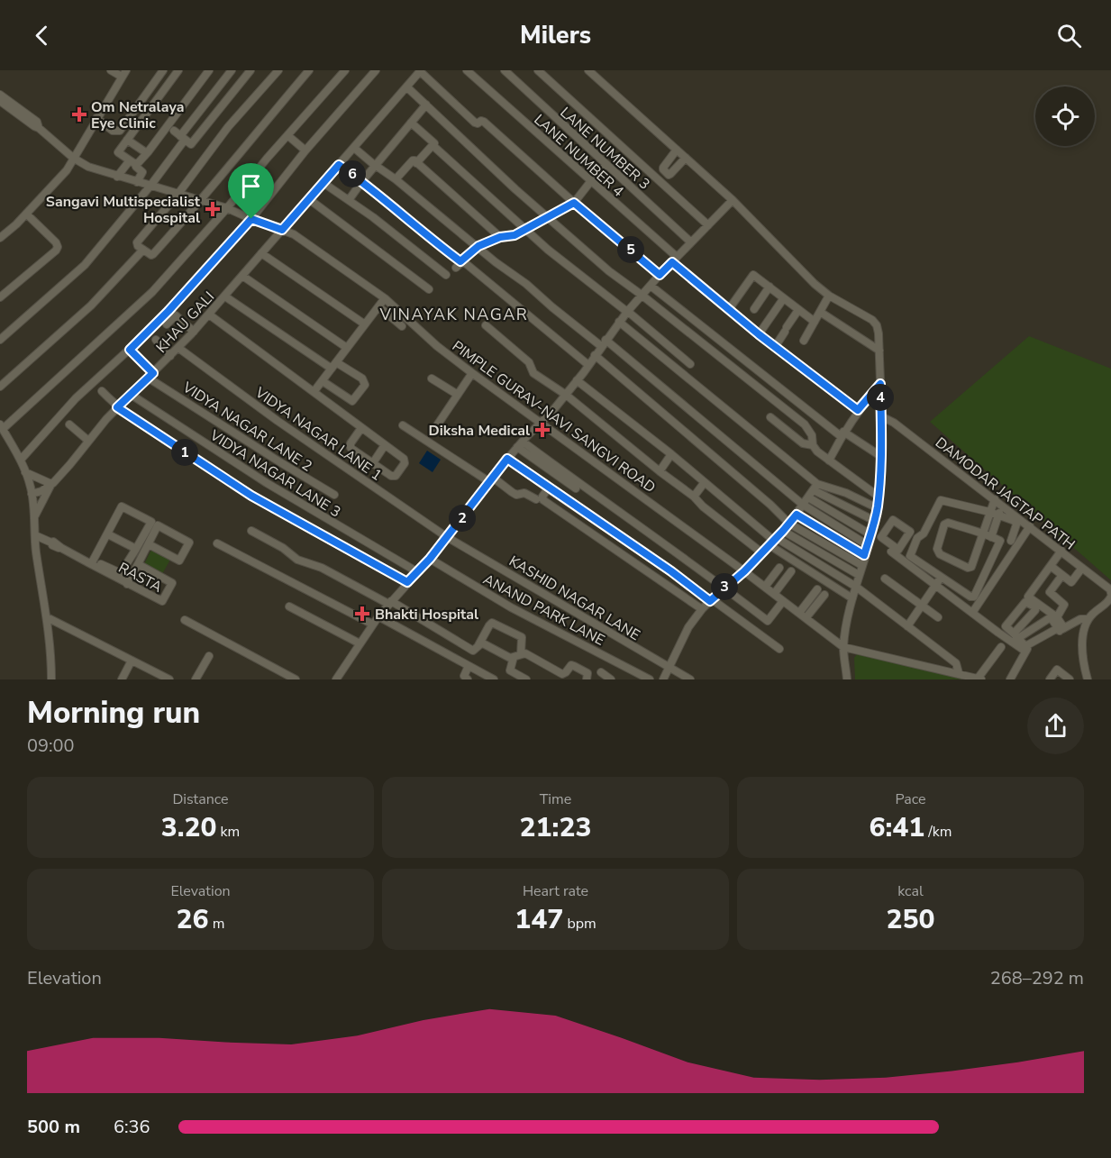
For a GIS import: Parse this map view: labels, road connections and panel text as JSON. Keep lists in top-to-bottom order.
{
  "streets": {
    "street": [
      "LANE NUMBER 3",
      "LANE NUMBER 4",
      "KHAU GALI",
      "PIMPLE GURAV-NAVI SANGVI ROAD",
      "VIDYA NAGAR LANE 2",
      "VIDYA NAGAR LANE 1",
      "VIDYA NAGAR LANE 3",
      "DAMODAR JAGTAP PATH",
      "RASTA",
      "KASHID NAGAR LANE",
      "ANAND PARK LANE"
    ]
  },
  "crossings": [
    ["KHAU GALI", "PIMPLE GURAV-NAVI SANGVI ROAD"],
    ["KHAU GALI", "VIDYA NAGAR LANE 2"],
    ["KHAU GALI", "VIDYA NAGAR LANE 1"],
    ["KHAU GALI", "VIDYA NAGAR LANE 3"],
    ["VIDYA NAGAR LANE 1", "KASHID NAGAR LANE"]
  ],
  "districts": ["VINAYAK NAGAR"],
  "places": {
    "health": [
      "Om Netralaya Eye Clinic",
      "Sangavi Multispecialist Hospital",
      "Diksha Medical",
      "Bhakti Hospital"
    ]
  },
  "page": {
    "header": "Milers",
    "pins": [
      "6",
      "5",
      "4",
      "1",
      "2",
      "3"
    ],
    "heading": ["Morning run", "09:00"],
    "stats": [
      ["Distance", "3.20 km"],
      ["Time", "21:23"],
      ["Pace", "6:41 /km"],
      ["Elevation", "26 m"],
      ["Heart rate", "147 bpm"],
      ["kcal", "250"]
    ],
    "chart": ["Elevation", "268–292 m"],
    "list": [
      {
        "name": "500 m",
        "note": "6:36"
      }
    ]
  }
}
